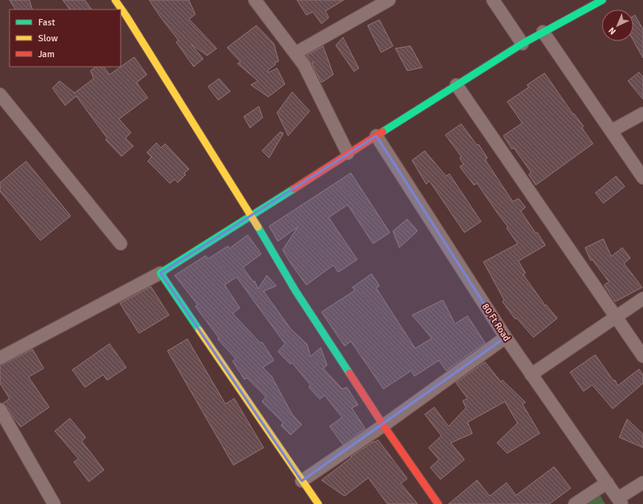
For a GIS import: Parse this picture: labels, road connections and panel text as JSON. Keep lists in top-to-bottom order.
{
  "streets": {
    "street": ["80 Ft Road"]
  },
  "legend": ["Fast", "Slow", "Jam"],
  "north": "bottom left"
}
